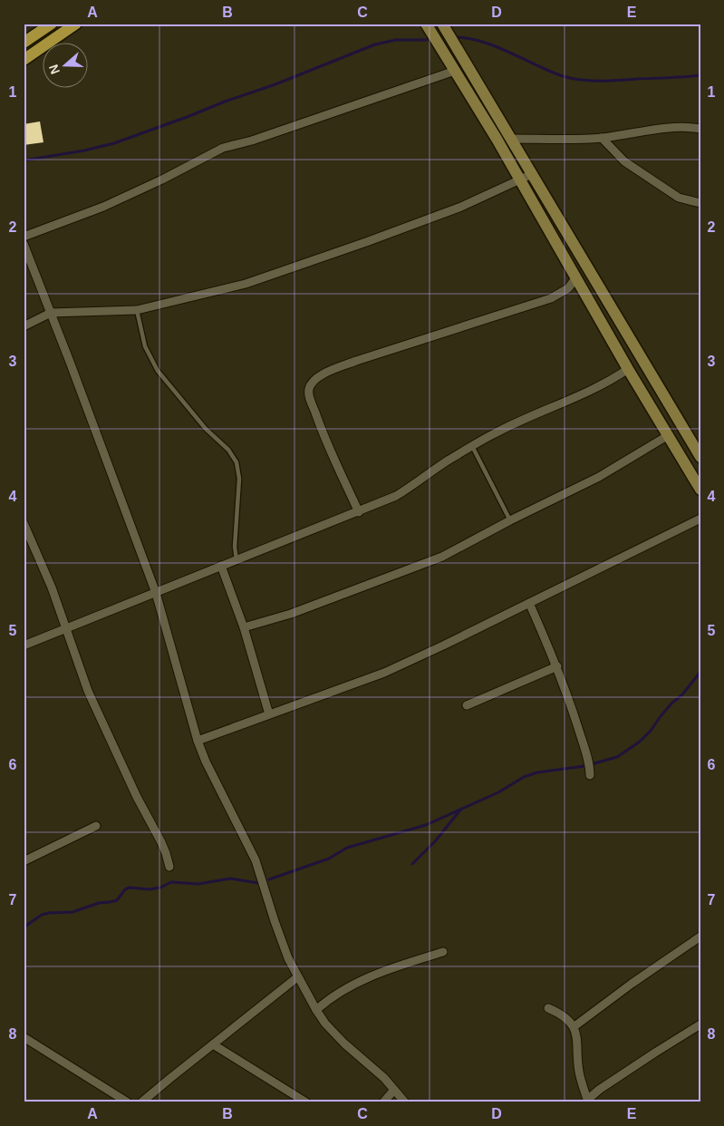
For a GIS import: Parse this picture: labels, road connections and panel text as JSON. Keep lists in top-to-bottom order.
{
  "north": "left",
  "grid": {
    "columns": [
      "A",
      "B",
      "C",
      "D",
      "E"
    ],
    "rows": [
      "1",
      "2",
      "3",
      "4",
      "5",
      "6",
      "7",
      "8"
    ]
  }
}
